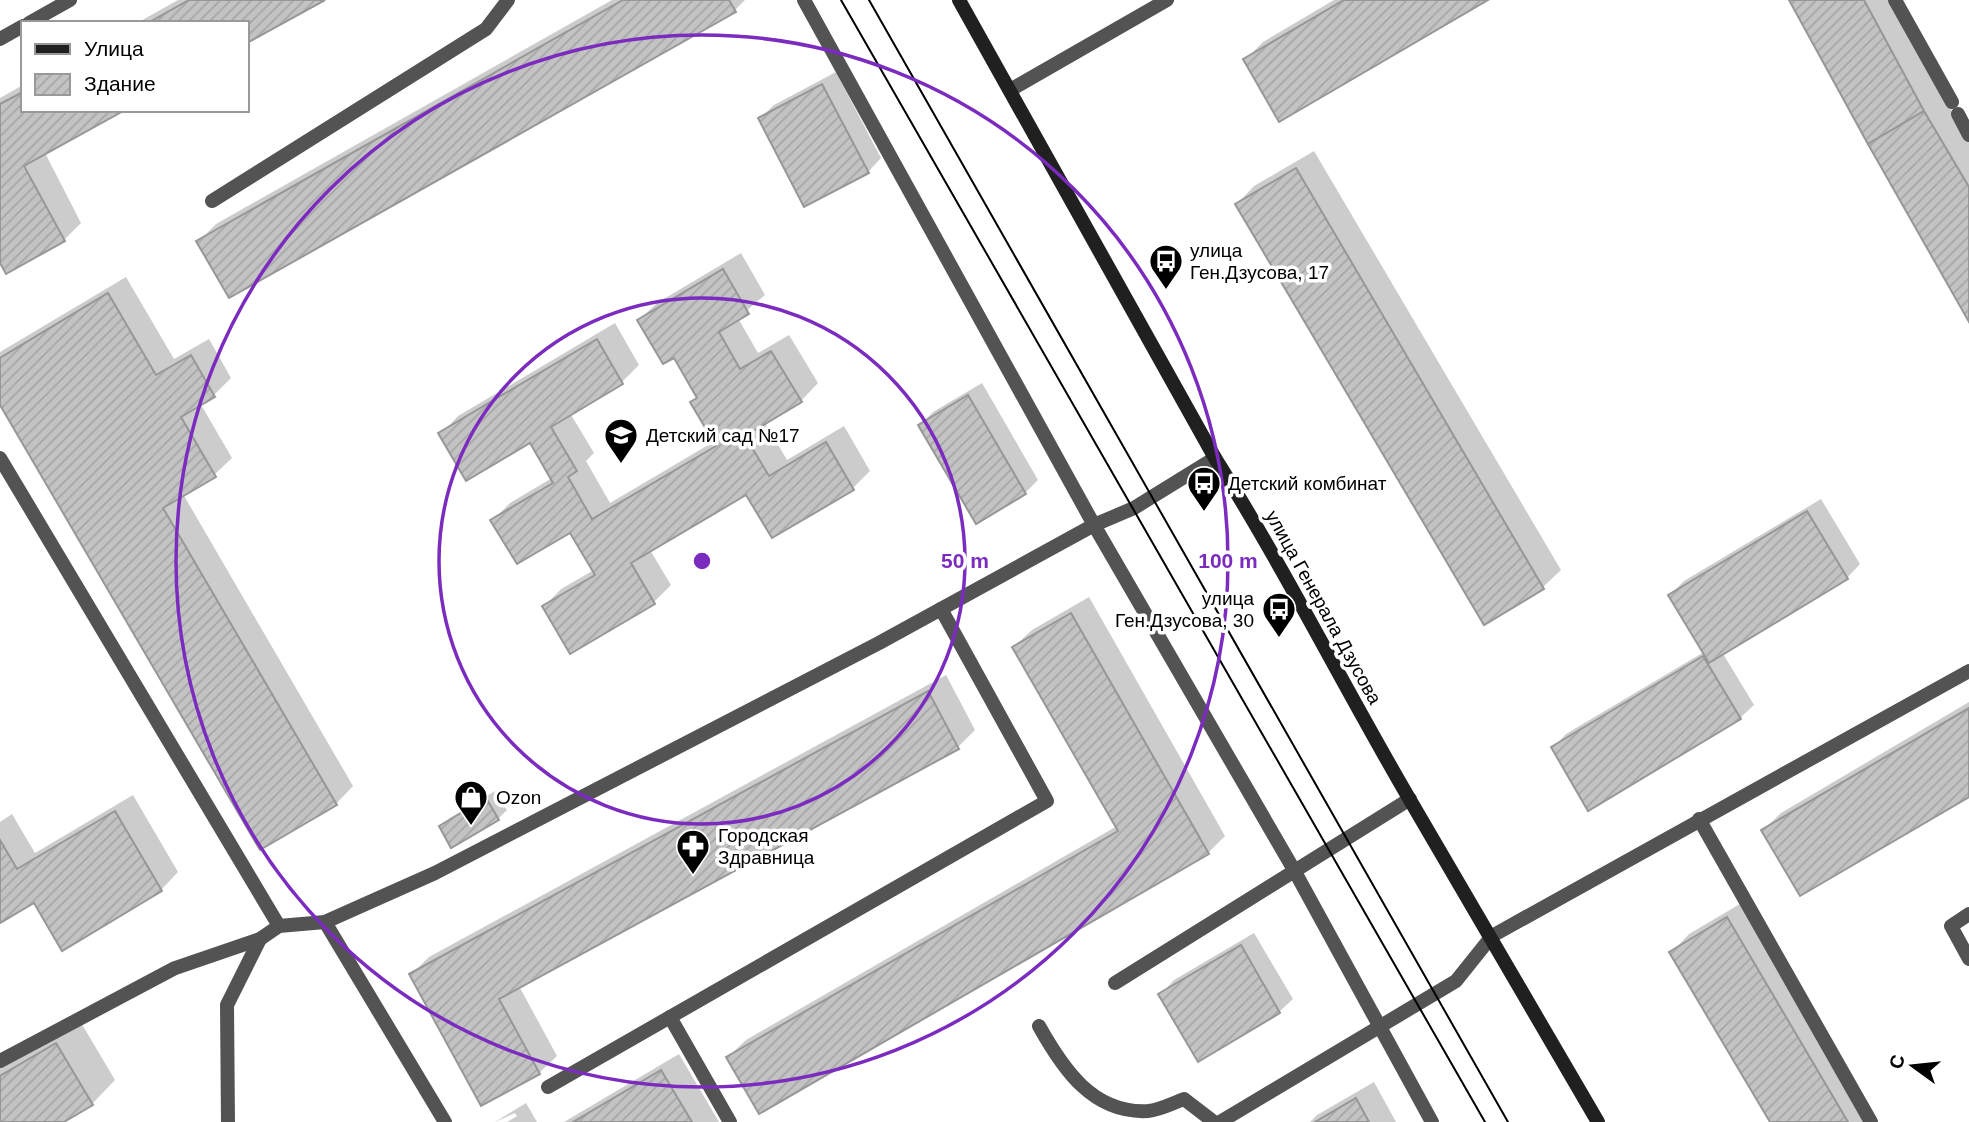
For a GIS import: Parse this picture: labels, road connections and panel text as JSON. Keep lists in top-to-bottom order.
{
  "streets": {
    "street": ["улица Генерала Дзусова"]
  },
  "places": {
    "bus stop": ["улица Ген.Дзусова, 17", "Детский комбинат", "улица Ген.Дзусова, 30"],
    "school or university": ["Детский сад №17"],
    "shop": ["Ozon"],
    "pharmacy": ["Городская Здравница"]
  },
  "legend": ["Улица", "Здание"],
  "north": "left",
  "rings": ["50 m", "100 m"]
}
